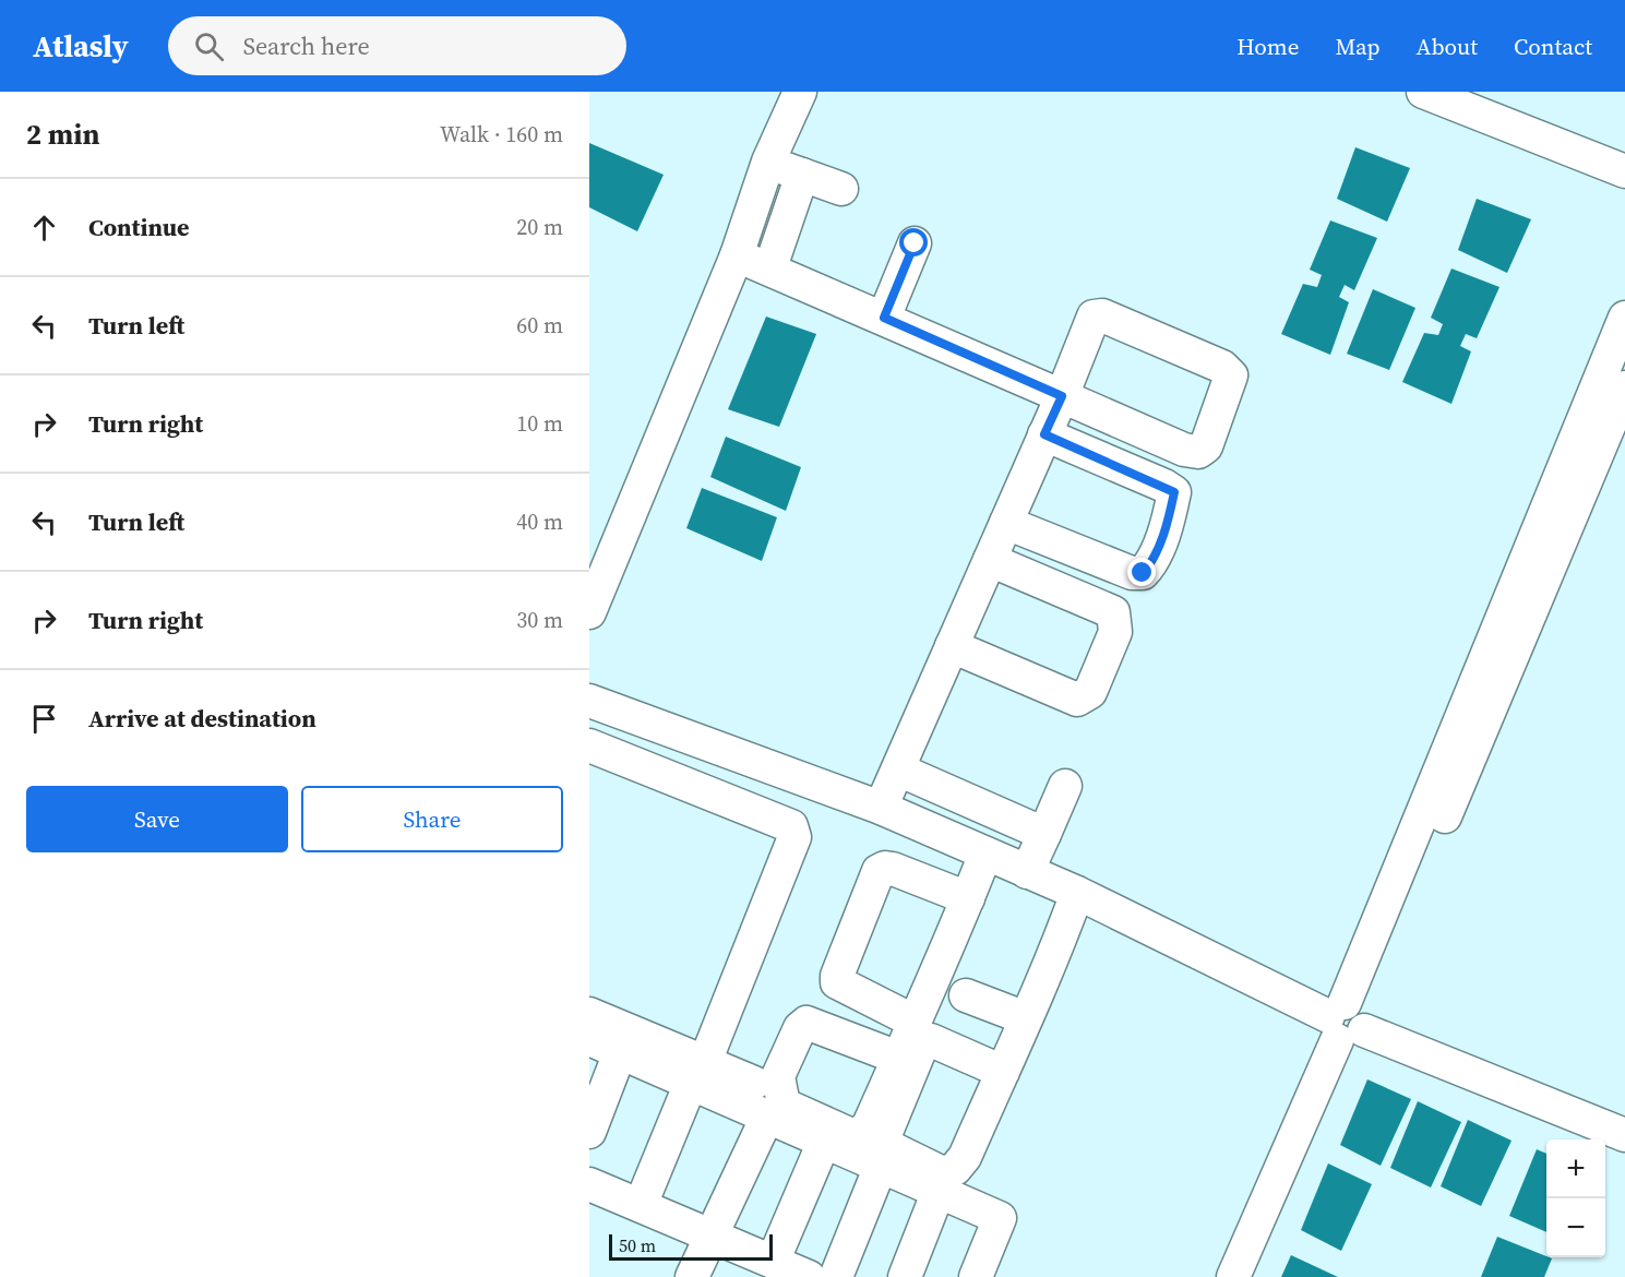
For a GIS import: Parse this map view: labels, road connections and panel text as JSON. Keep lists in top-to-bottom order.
{
  "scale_bar": "50 m",
  "page": {
    "header": "Atlasly",
    "search": "Search here",
    "nav": [
      "Home",
      "Map",
      "About",
      "Contact"
    ],
    "heading": ["2 min", "Walk · 160 m"],
    "list": [
      ["Continue", "20 m"],
      ["Turn left", "60 m"],
      ["Turn right", "10 m"],
      ["Turn left", "40 m"],
      ["Turn right", "30 m"],
      "Arrive at destination"
    ],
    "buttons": ["Save", "Share"],
    "map_buttons": ["+", "−"],
    "scale": "50 m"
  }
}
